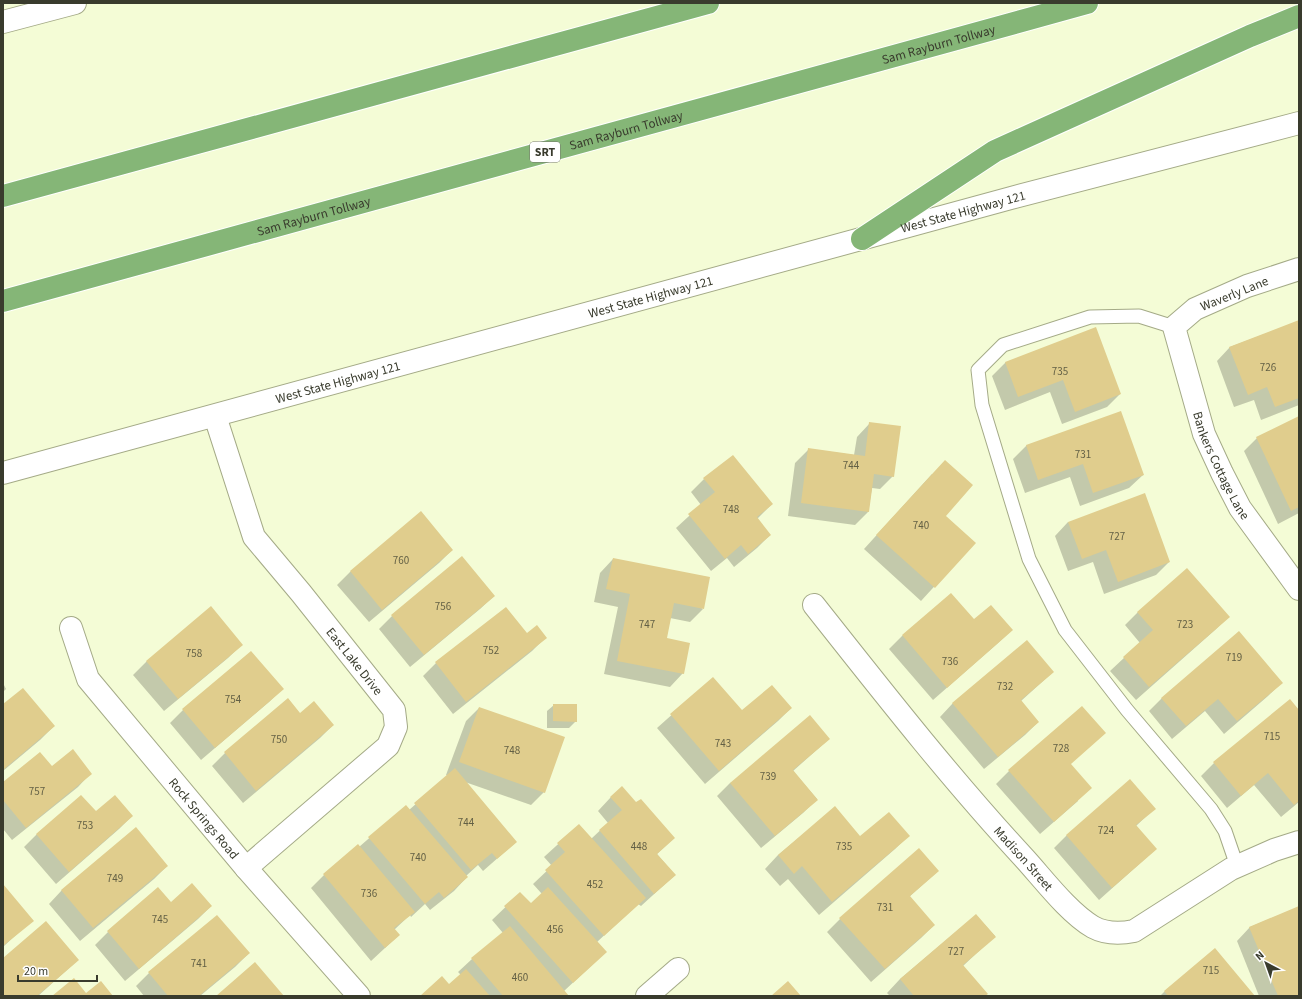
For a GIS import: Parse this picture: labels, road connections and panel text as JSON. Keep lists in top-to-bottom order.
{
  "streets": {
    "highway": ["Sam Rayburn Tollway", "SRT"],
    "street": [
      "West State Highway 121",
      "Waverly Lane",
      "Bankers Cottage Lane",
      "East Lake Drive",
      "Rock Springs Road",
      "Madison Street"
    ]
  },
  "crossings": [
    ["West State Highway 121", "East Lake Drive"],
    ["Waverly Lane", "Bankers Cottage Lane"],
    ["East Lake Drive", "Rock Springs Road"]
  ],
  "house_numbers": [
    "726",
    "735",
    "731",
    "744",
    "748",
    "740",
    "727",
    "760",
    "756",
    "747",
    "723",
    "752",
    "758",
    "719",
    "736",
    "732",
    "754",
    "715",
    "750",
    "743",
    "728",
    "748",
    "739",
    "757",
    "744",
    "753",
    "724",
    "448",
    "735",
    "740",
    "749",
    "452",
    "736",
    "731",
    "745",
    "456",
    "727",
    "741",
    "715",
    "460"
  ],
  "scale_bar": "20 m",
  "north": "top left"
}
